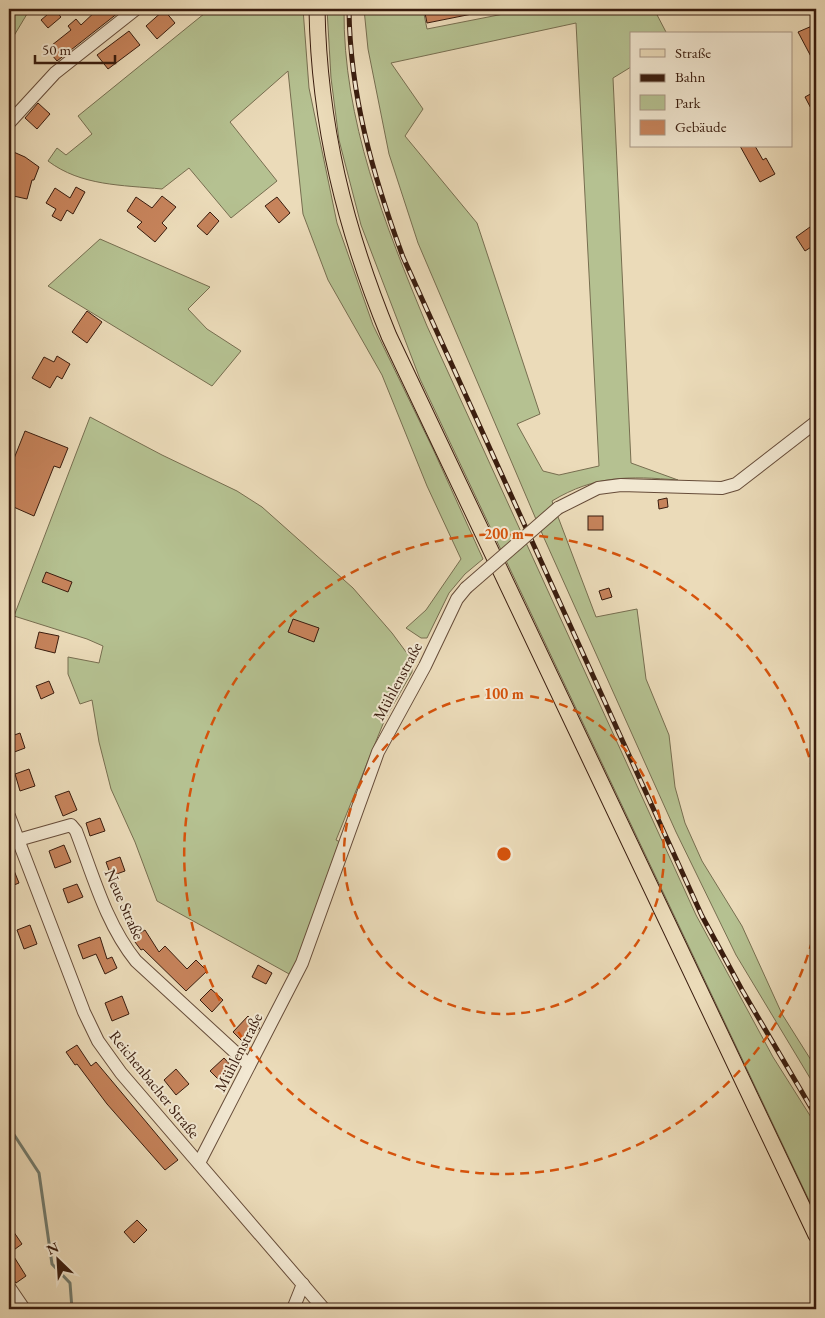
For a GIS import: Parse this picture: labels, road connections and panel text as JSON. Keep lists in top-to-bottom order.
{
  "streets": {
    "street": ["Mühlenstraße", "Neue Straße", "Reichenbacher Straße"]
  },
  "crossings": [
    ["Mühlenstraße", "Neue Straße"],
    ["Mühlenstraße", "Reichenbacher Straße"],
    ["Neue Straße", "Reichenbacher Straße"]
  ],
  "legend": [
    "Straße",
    "Bahn",
    "Park",
    "Gebäude"
  ],
  "scale_bar": "50 m",
  "north": "top left",
  "rings": ["200 m", "100 m"]
}
